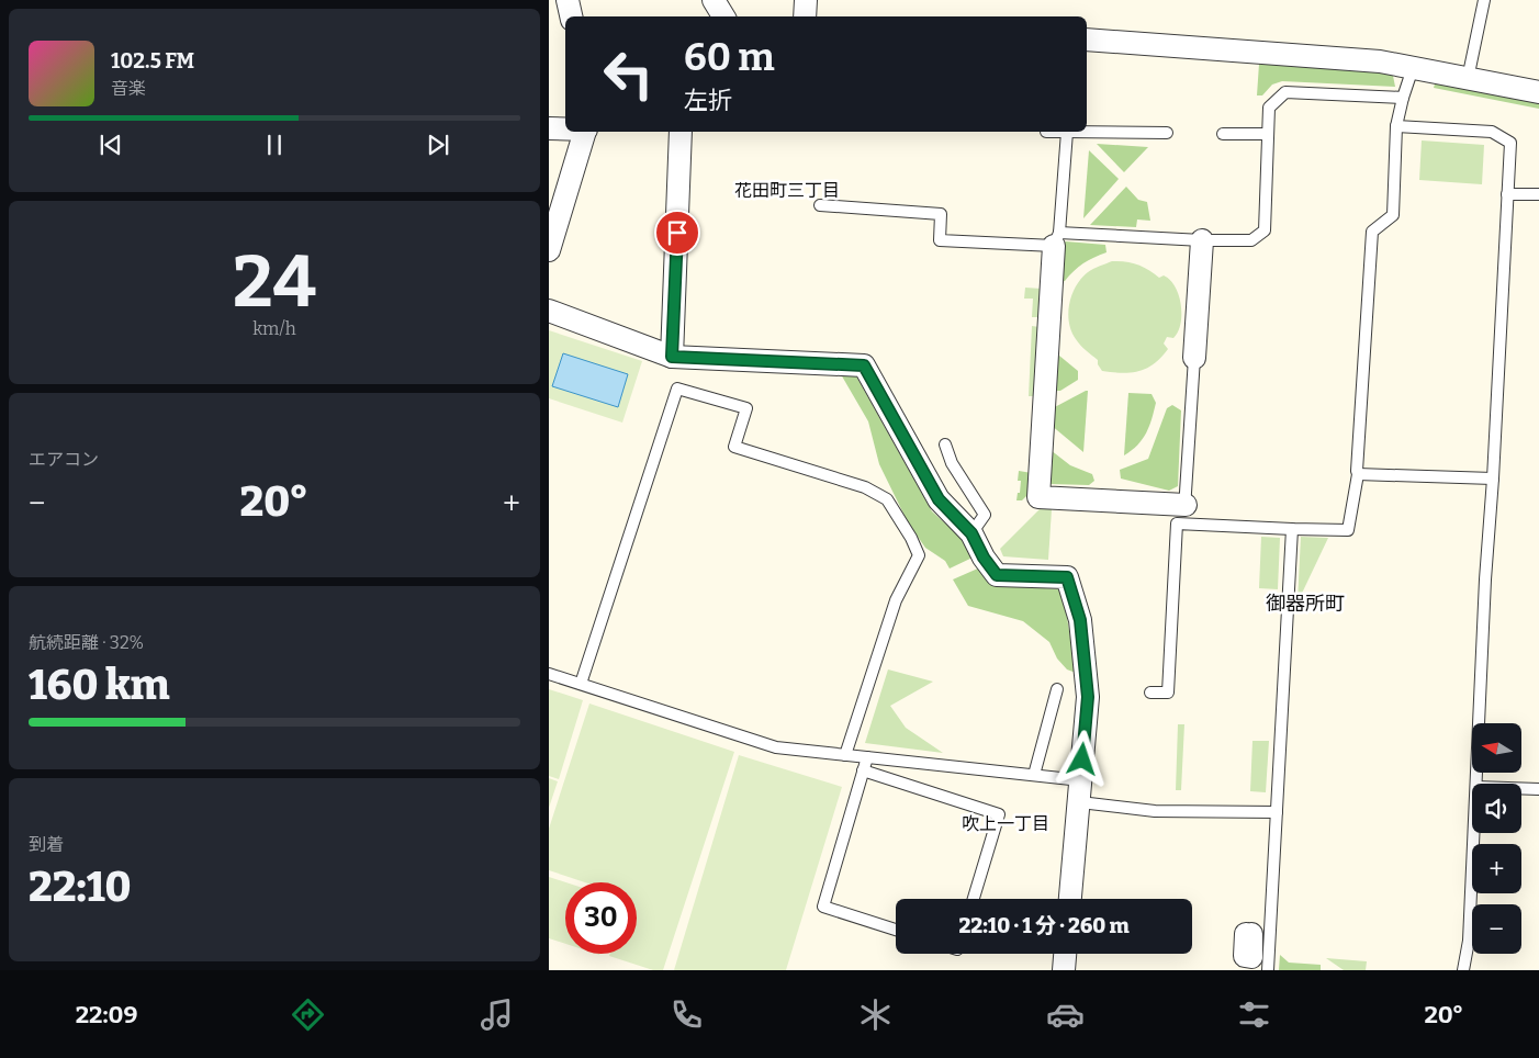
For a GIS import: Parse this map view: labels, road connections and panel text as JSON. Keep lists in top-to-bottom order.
{
  "districts": ["花田町三丁目", "御器所町", "吹上一丁目"],
  "north": "left",
  "page": {
    "turn": ["60 m", "左折"],
    "song": ["102.5 FM", "音楽"],
    "tile": [
      ["24", "km/h"],
      "エアコン",
      ["航続距離 · 32%", "160 km"],
      ["到着", "22:10"]
    ],
    "heat": ["−", "20°", "+"],
    "map_buttons": ["+", "−"],
    "limit": "30",
    "trip": "22:10 · 1 分 · 260 m",
    "tabs": ["22:09", "20°"]
  }
}
